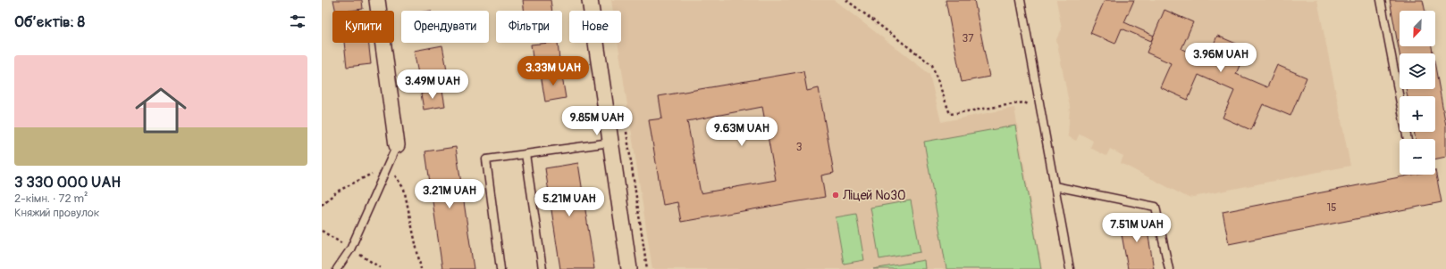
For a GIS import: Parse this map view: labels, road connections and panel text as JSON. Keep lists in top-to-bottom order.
{
  "places": ["Ліцей №30"],
  "house_numbers": ["37", "3", "15"],
  "north": "bottom left",
  "page": {
    "heading": "Об’єктів: 8",
    "map_buttons": ["+", "−"],
    "chip": [
      "Купити",
      "Орендувати",
      "Фільтри",
      "Нове"
    ],
    "list": [
      {
        "name": "3 330 000 UAH",
        "note": "2-кімн. · 72 m² · Княжий провулок"
      }
    ],
    "price": [
      "3.96M UAH",
      "3.33M UAH",
      "3.49M UAH",
      "9.85M UAH",
      "9.63M UAH",
      "3.21M UAH",
      "5.21M UAH",
      "7.51M UAH"
    ]
  }
}
